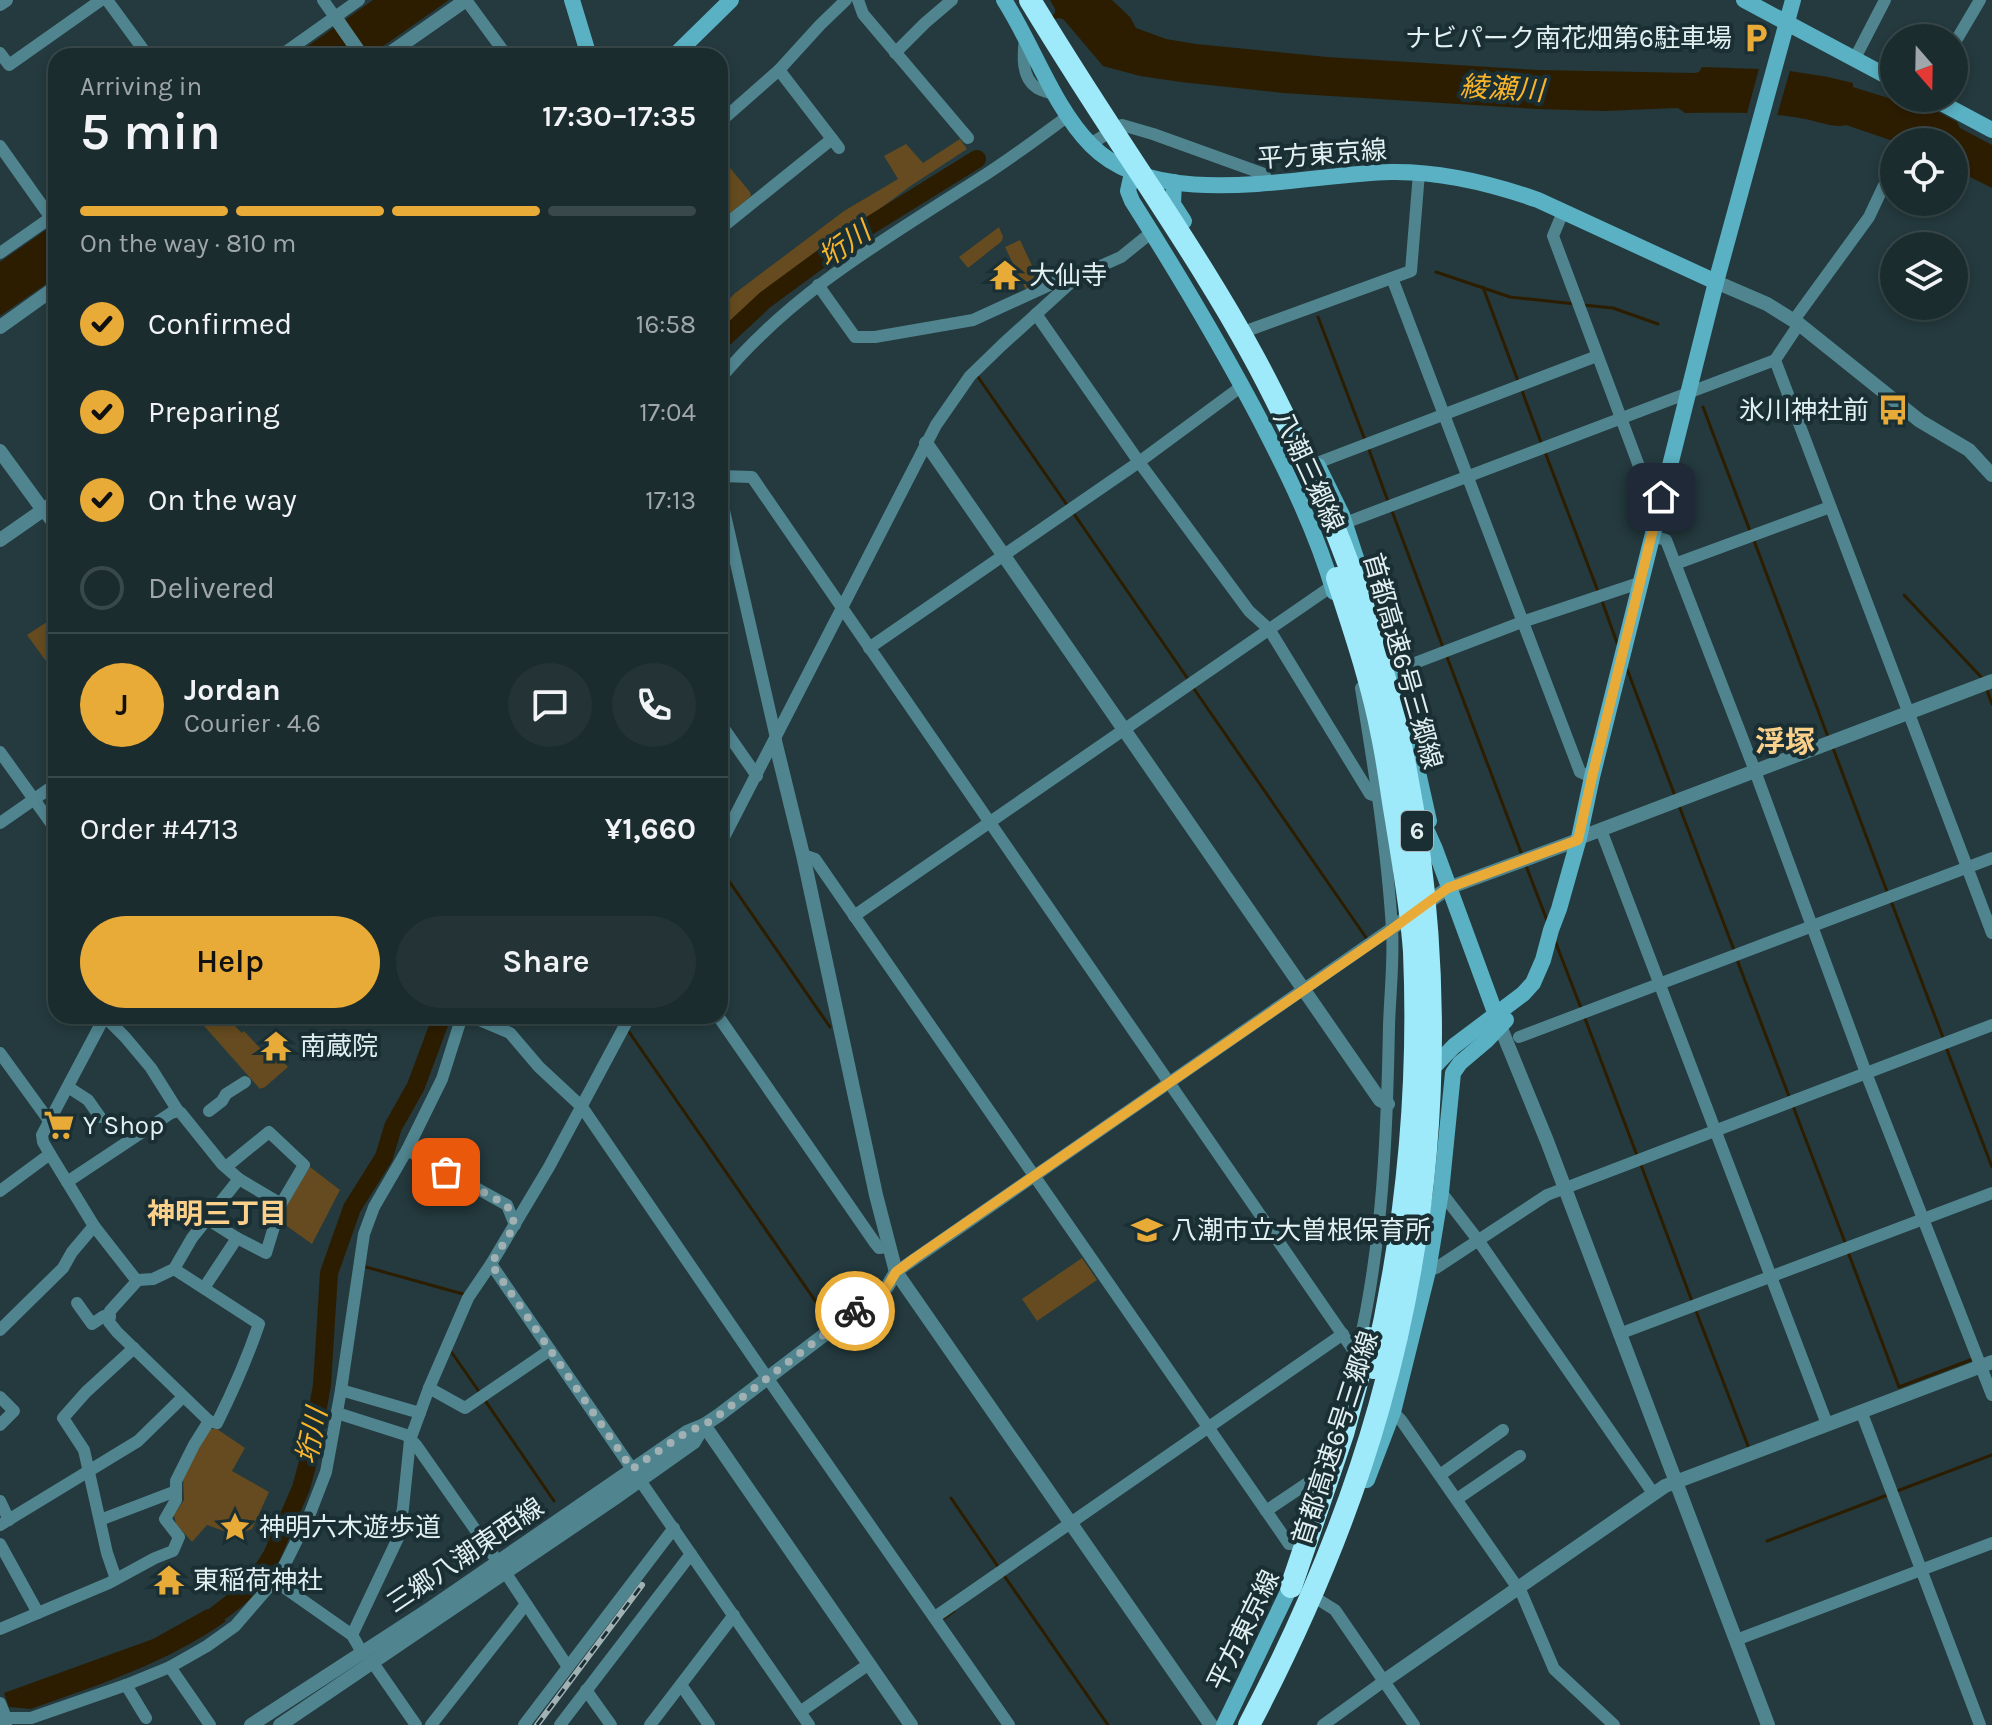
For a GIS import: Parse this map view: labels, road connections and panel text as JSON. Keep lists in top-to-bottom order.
{
  "streets": {
    "highway": ["首都高速6号三郷線", "6"],
    "main road": ["平方東京線", "八潮三郷線"],
    "street": ["三郷八潮東西線"]
  },
  "crossings": [
    ["平方東京線", "八潮三郷線"],
    ["八潮三郷線", "首都高速6号三郷線"]
  ],
  "districts": ["浮塚", "神明三丁目"],
  "water": ["綾瀬川", "垳川"],
  "places": {
    "parking": ["ナビパーク南花畑第6駐車場"],
    "temple": ["大仙寺", "南蔵院", "東稲荷神社"],
    "bus stop": ["氷川神社前"],
    "supermarket": ["Y Shop"],
    "school or university": ["八潮市立大曽根保育所"],
    "place": ["神明六木遊歩道"]
  },
  "north": "bottom",
  "page": {
    "heading": ["5 min", "Arriving in", "17:30–17:35"],
    "panel": [
      "Jordan",
      "Courier · 4.6",
      "Order #4713",
      "¥1,660"
    ],
    "bar": "On the way · 810 m",
    "list": [
      ["Confirmed", "16:58"],
      ["Preparing", "17:04"],
      ["On the way", "17:13"],
      "Delivered"
    ],
    "round": "J",
    "buttons": ["Help", "Share"]
  }
}
